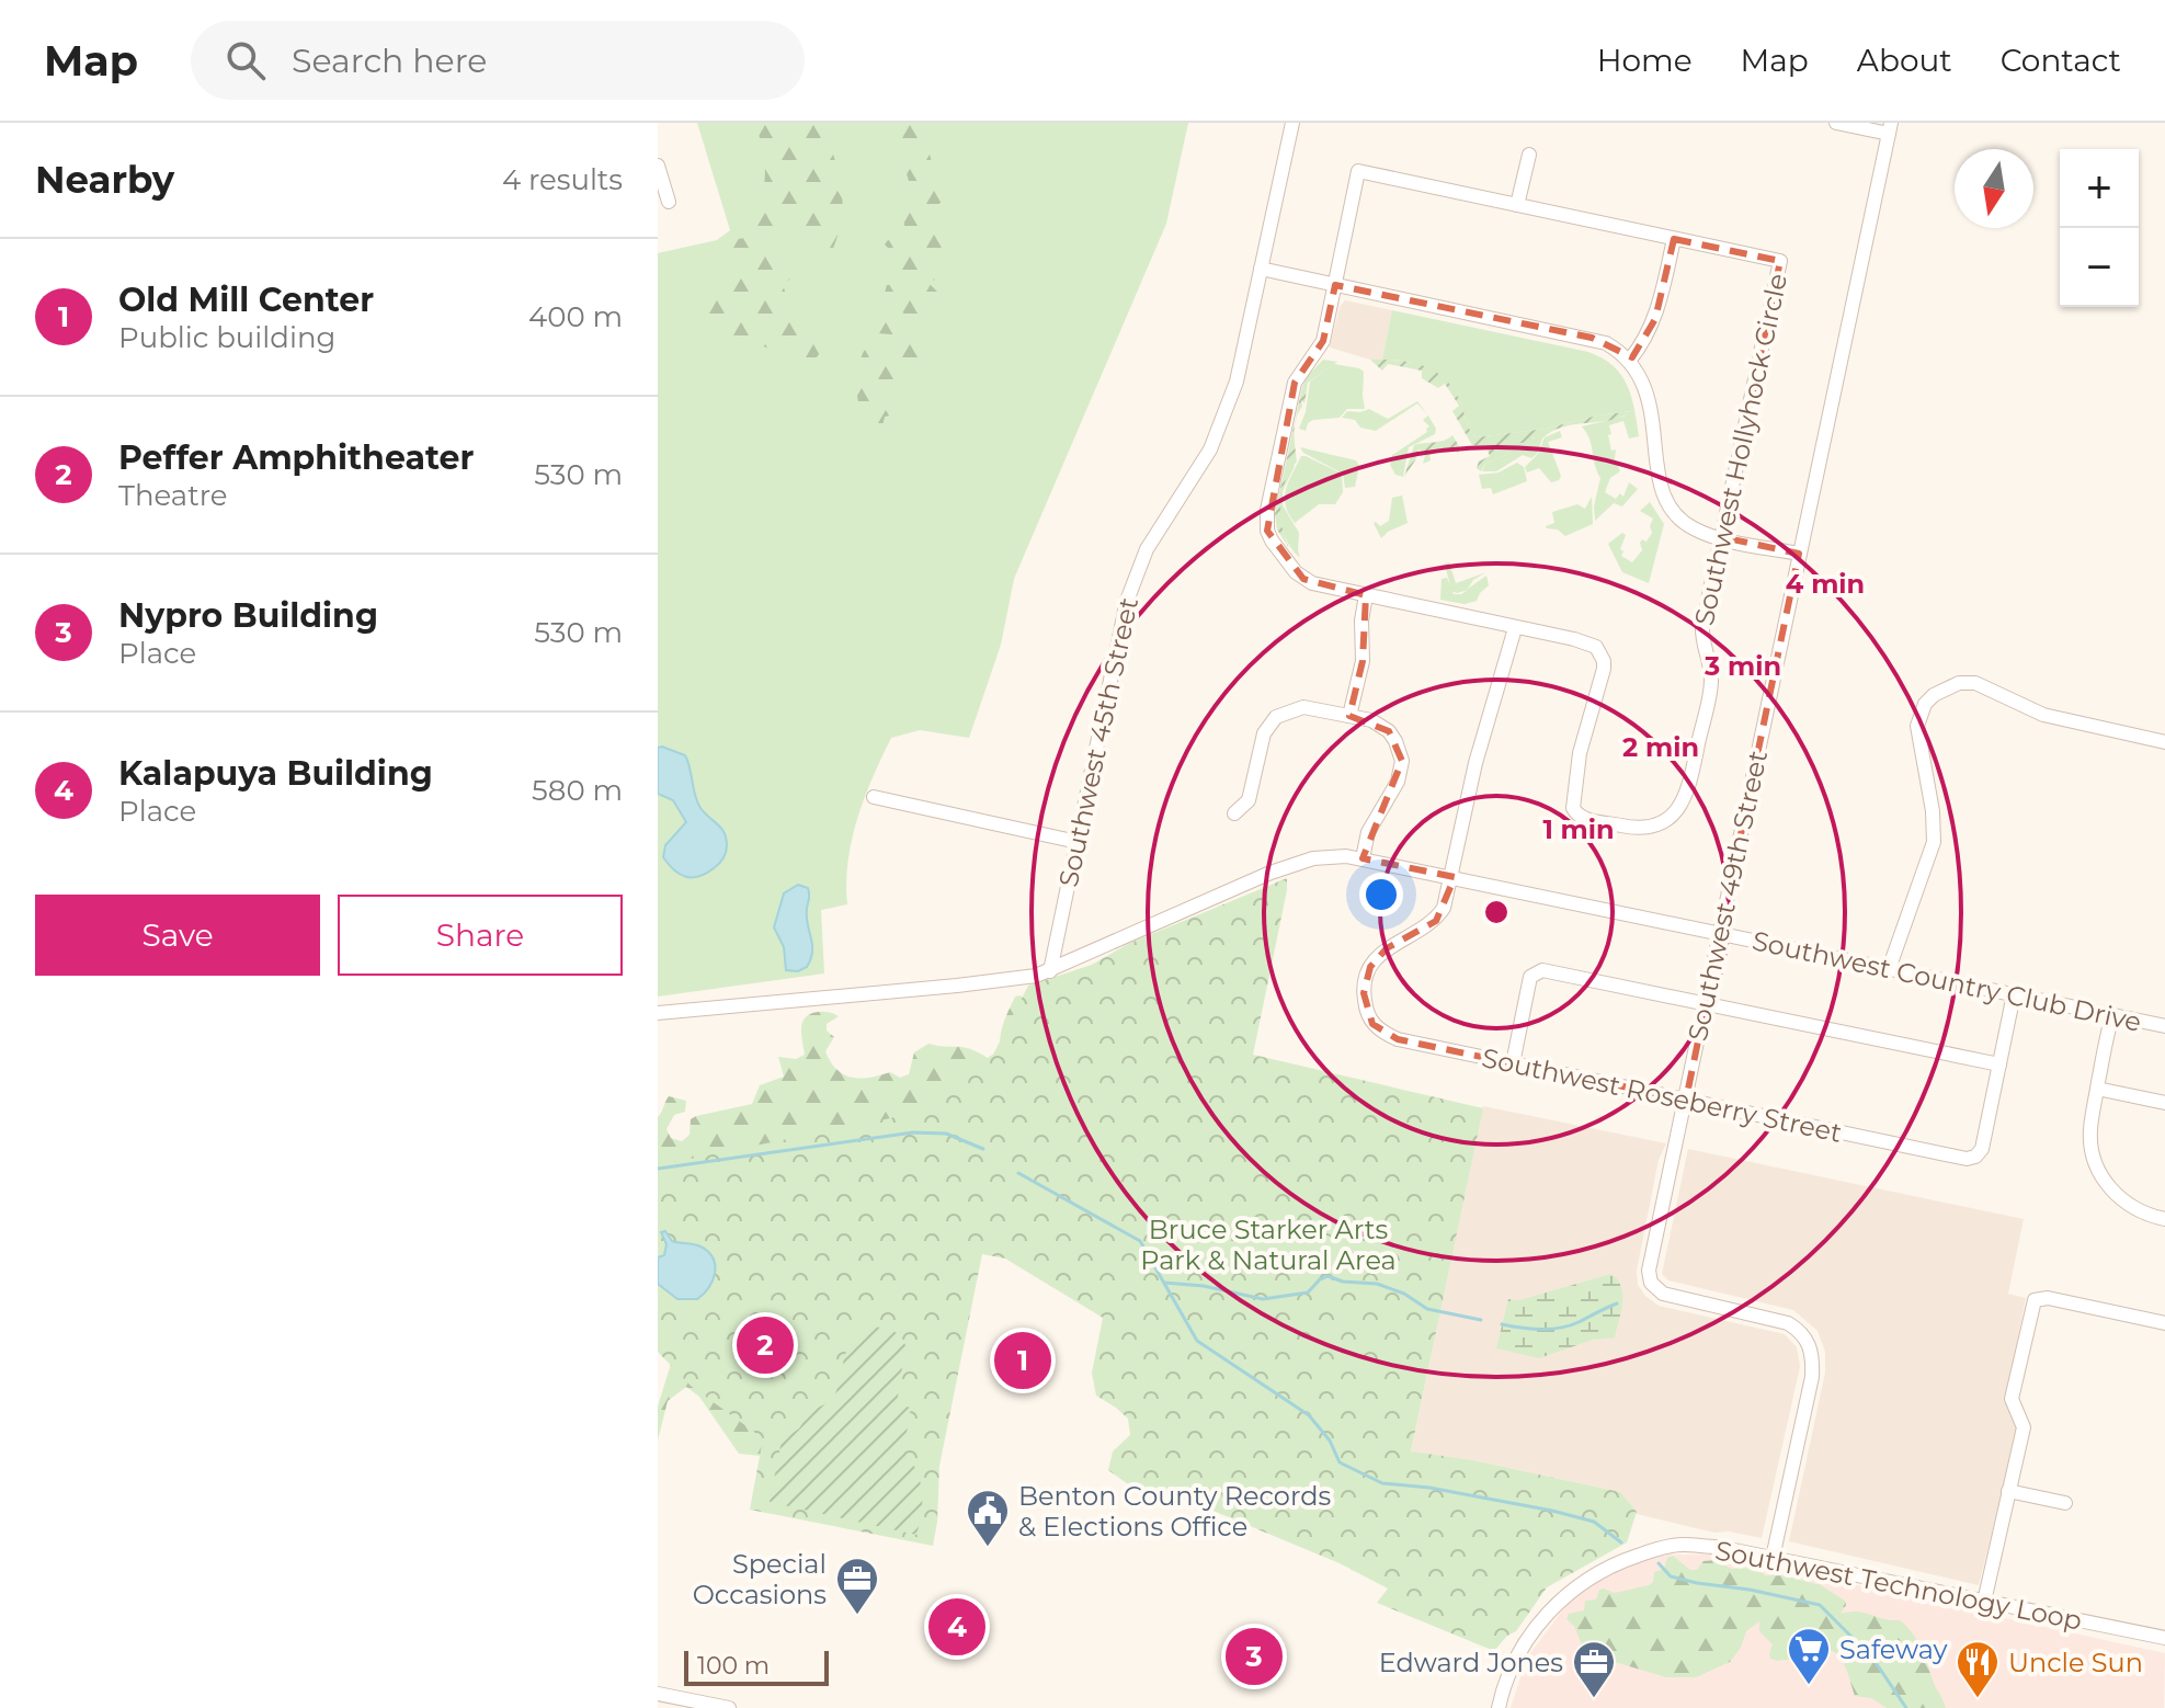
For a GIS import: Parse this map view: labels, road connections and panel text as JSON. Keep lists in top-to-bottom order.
{
  "streets": {
    "street": [
      "Southwest Hollyhock Circle",
      "Southwest 45th Street",
      "Southwest 49th Street",
      "Southwest Country Club Drive",
      "Southwest Roseberry Street",
      "Southwest Technology Loop"
    ]
  },
  "crossings": [
    ["Southwest Hollyhock Circle", "Southwest Roseberry Street"],
    ["Southwest 45th Street", "Southwest Country Club Drive"],
    ["Southwest 49th Street", "Southwest Country Club Drive"],
    ["Southwest 49th Street", "Southwest Roseberry Street"],
    ["Southwest 49th Street", "Southwest Technology Loop"],
    ["Southwest Country Club Drive", "Southwest Roseberry Street"]
  ],
  "parks": ["Bruce Starker Arts Park & Natural Area"],
  "places": {
    "public building": ["Benton County Records & Elections Office"],
    "office": ["Special Occasions", "Edward Jones"],
    "supermarket": ["Safeway"],
    "restaurant": ["Uncle Sun"]
  },
  "scale_bar": "100 m",
  "north": "bottom",
  "page": {
    "header": "Map",
    "search": "Search here",
    "nav": [
      "Home",
      "Map",
      "About",
      "Contact"
    ],
    "heading": ["Nearby", "4 results"],
    "map_buttons": ["+", "−"],
    "list": [
      {
        "mark": "1",
        "name": "Old Mill Center",
        "note": "Public building",
        "value": "400 m"
      },
      {
        "mark": "2",
        "name": "Peffer Amphitheater",
        "note": "Theatre",
        "value": "530 m"
      },
      {
        "mark": "3",
        "name": "Nypro Building",
        "note": "Place",
        "value": "530 m"
      },
      {
        "mark": "4",
        "name": "Kalapuya Building",
        "note": "Place",
        "value": "580 m"
      }
    ],
    "buttons": ["Save", "Share"],
    "pins": [
      "2",
      "1",
      "4",
      "3"
    ],
    "scale": "100 m"
  },
  "rings": [
    "4 min",
    "3 min",
    "2 min",
    "1 min"
  ]
}
